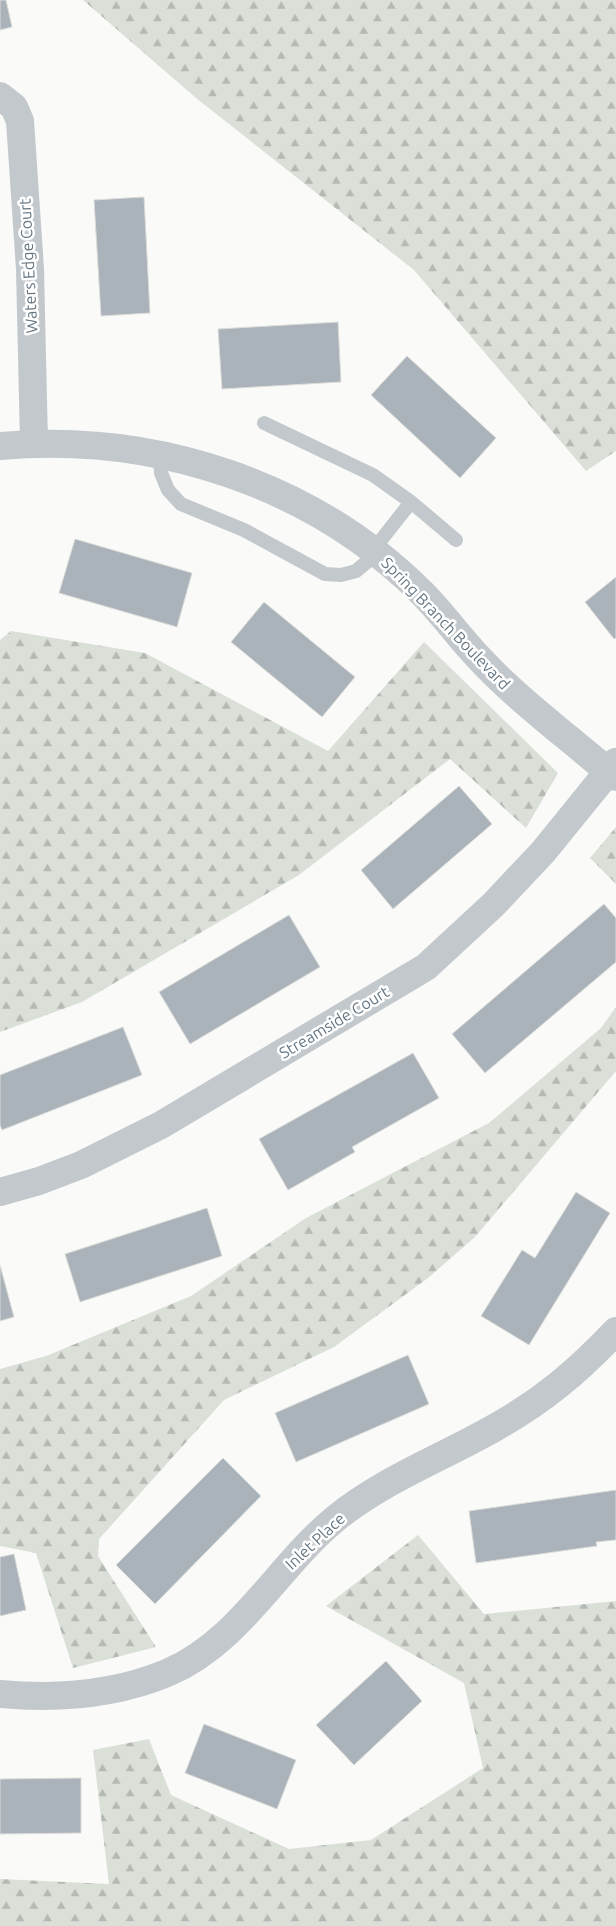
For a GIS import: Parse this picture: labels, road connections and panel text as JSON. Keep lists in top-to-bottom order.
{
  "streets": {
    "street": [
      "Waters Edge Court",
      "Spring Branch Boulevard",
      "Streamside Court",
      "Inlet Place"
    ]
  },
  "crossings": [
    ["Waters Edge Court", "Spring Branch Boulevard"],
    ["Spring Branch Boulevard", "Streamside Court"]
  ]
}
